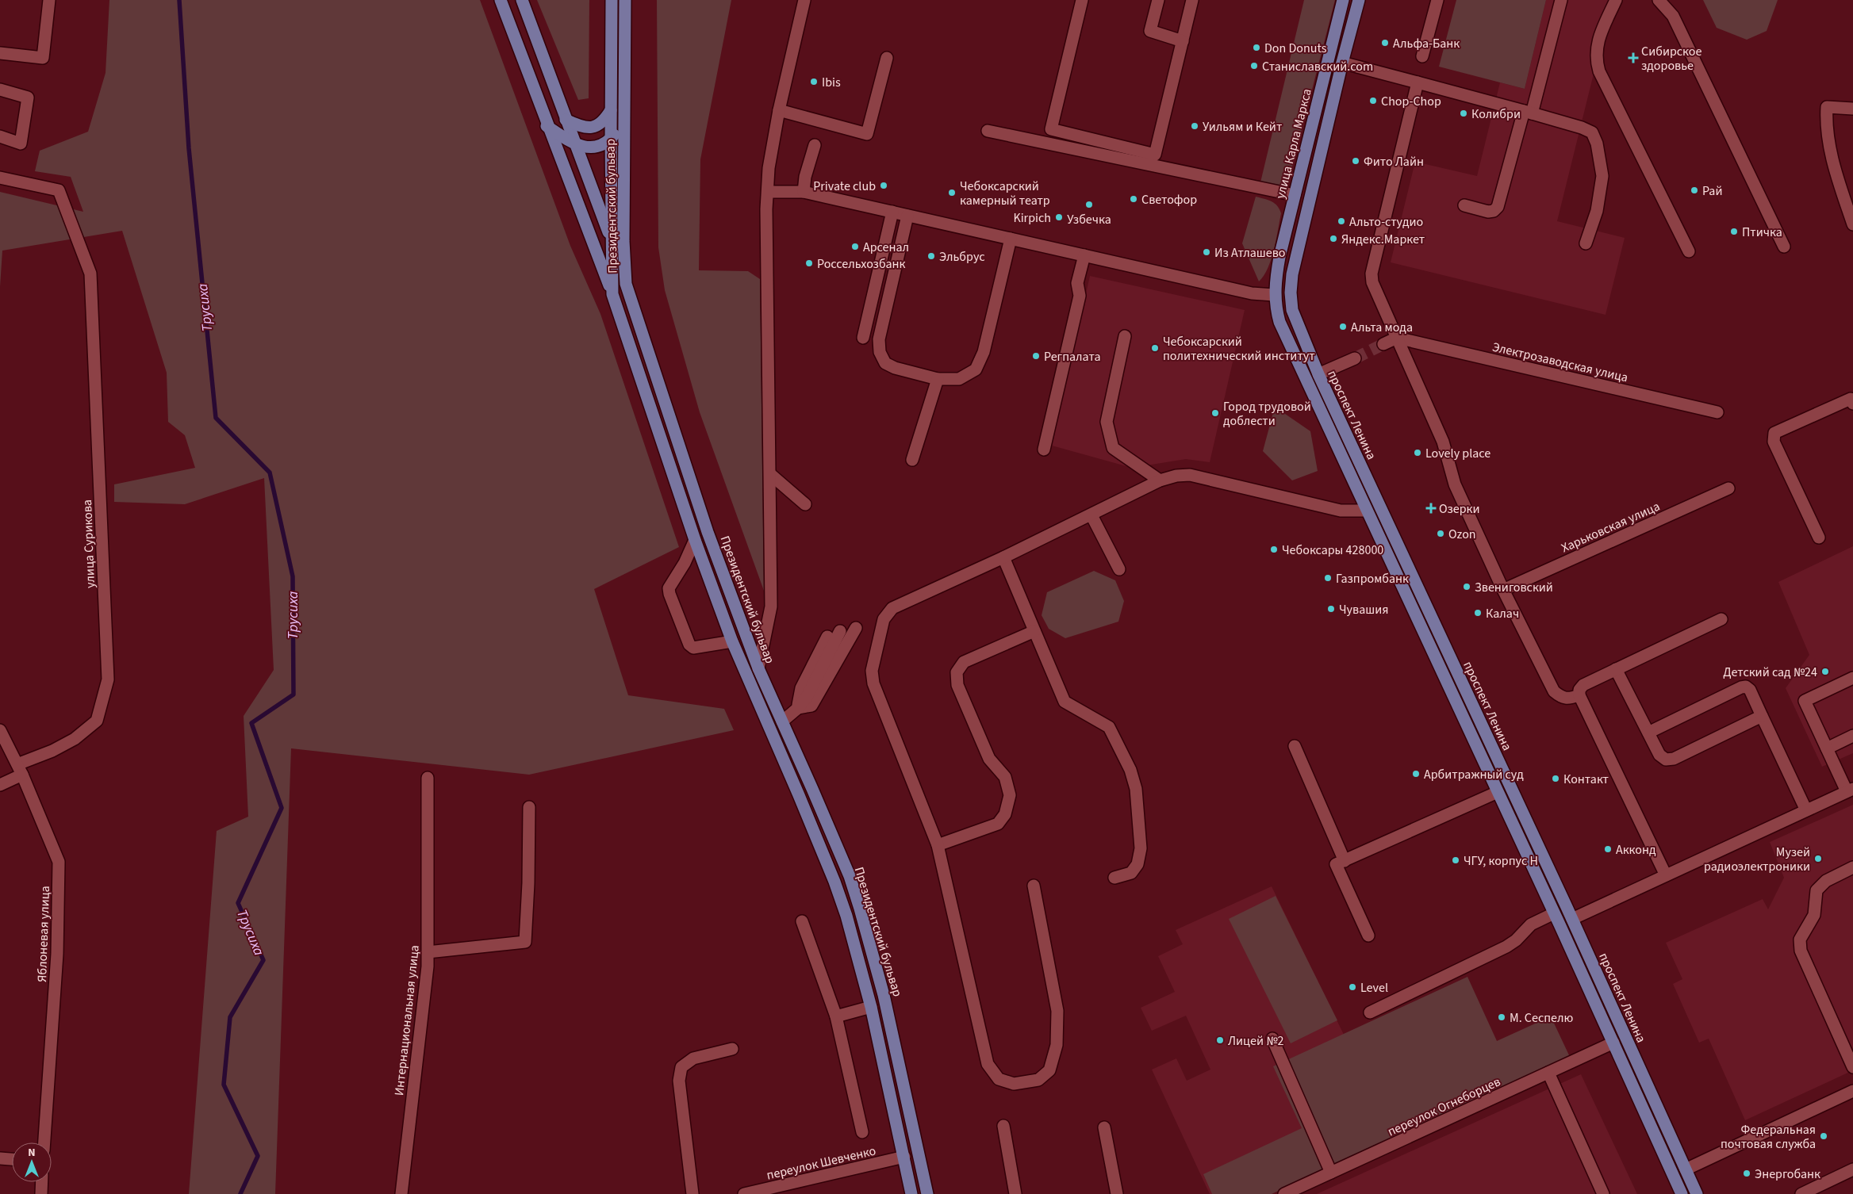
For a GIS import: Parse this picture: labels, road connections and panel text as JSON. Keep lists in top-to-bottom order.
{
  "streets": {
    "main road": ["улица Карла Маркса", "Президентский бульвар", "проспект Ленина"],
    "street": [
      "Электрозаводская улица",
      "Харьковская улица",
      "улица Сурикова",
      "Яблоневая улица",
      "Интернациональная улица",
      "переулок Огнеборцев",
      "переулок Шевченко"
    ]
  },
  "crossings": [
    ["Президентский бульвар", "переулок Шевченко"],
    ["улица Сурикова", "Яблоневая улица"]
  ],
  "water": ["Трусиха"],
  "places": {
    "other": [
      "Альфа-Банк",
      "Don Donuts",
      "Станиславский.com",
      "Ibis",
      "Chop-Chop",
      "Колибри",
      "Уильям и Кейт",
      "Фито Лайн",
      "Private club",
      "Рай",
      "Чебоксарский камерный театр",
      "Светофор",
      "Узбечка",
      "Kirpich",
      "Альто-студио",
      "Птичка",
      "Яндекс.Маркет",
      "Арсенал",
      "Из Атлашево",
      "Эльбрус",
      "Россельхозбанк",
      "Альта мода",
      "Чебоксарский политехнический институт",
      "Регпалата",
      "Город трудовой доблести",
      "Lovely place",
      "Ozon",
      "Чебоксары 428000",
      "Газпромбанк",
      "Звениговский",
      "Чувашия",
      "Калач",
      "Детский сад №24",
      "Арбитражный суд",
      "Контакт",
      "Акконд",
      "Музей радиоэлектроники",
      "ЧГУ, корпус Н",
      "Level",
      "М. Сеспелю",
      "Лицей №2",
      "Федеральная почтовая служба",
      "Энергобанк"
    ],
    "health": ["Сибирское здоровье", "Озерки"]
  },
  "north": "top"
}
